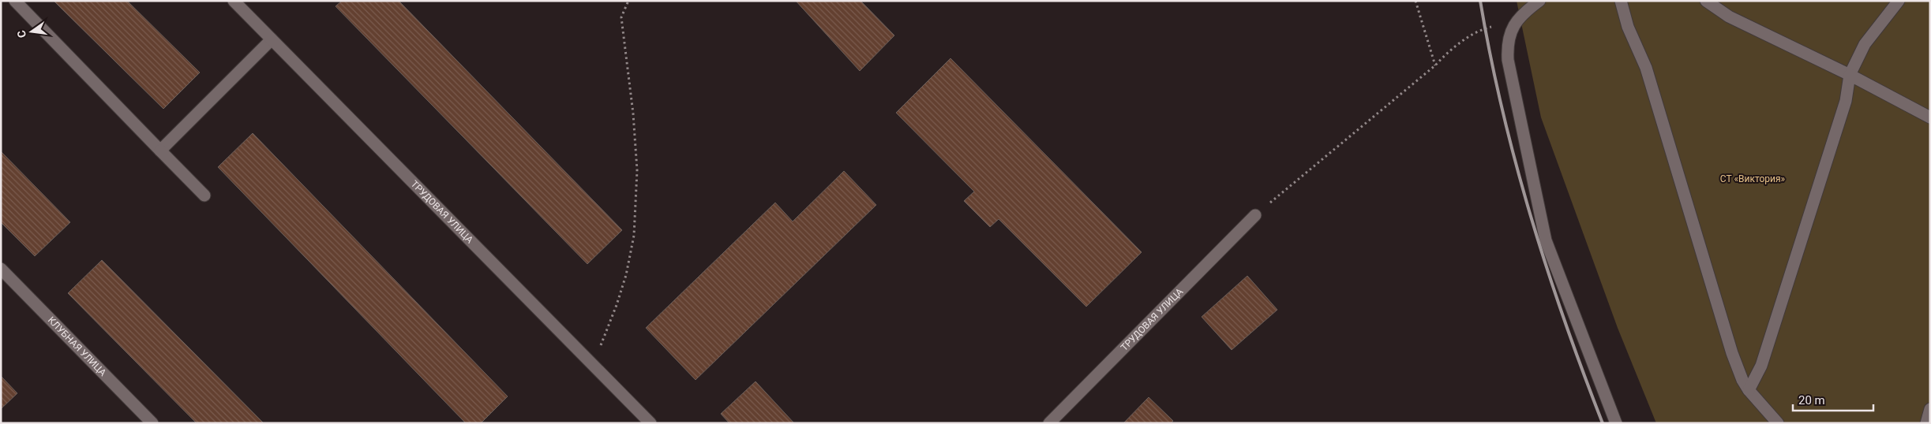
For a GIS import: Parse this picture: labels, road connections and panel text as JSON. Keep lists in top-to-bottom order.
{
  "streets": {
    "street": ["ТРУДОВАЯ УЛИЦА", "КЛУБНАЯ УЛИЦА"]
  },
  "parks": ["СТ «Виктория»"],
  "scale_bar": "20 m",
  "north": "left"
}
